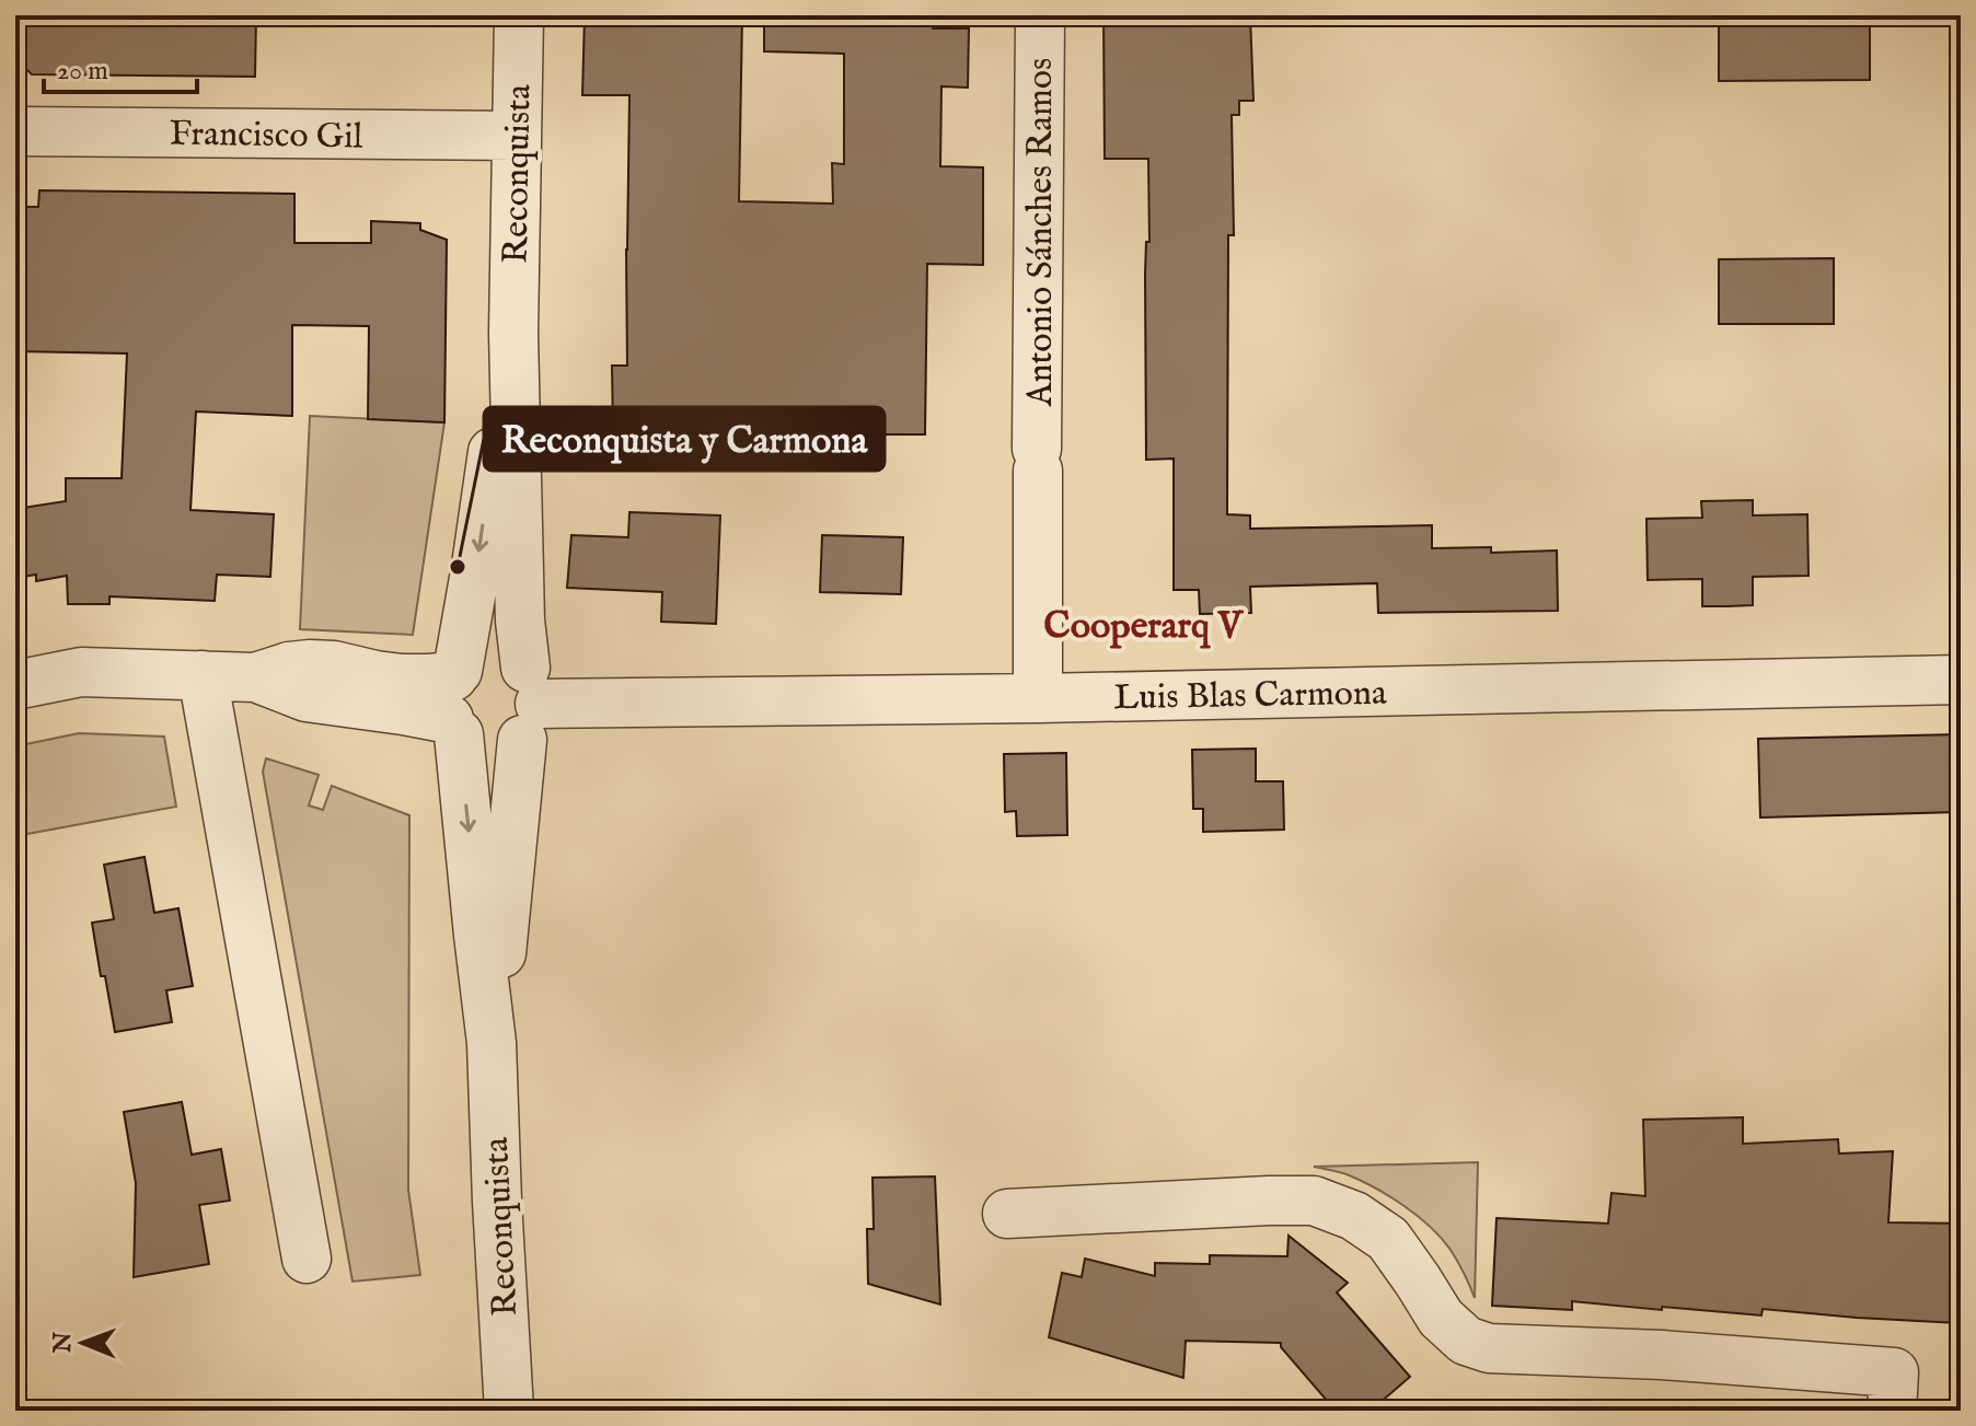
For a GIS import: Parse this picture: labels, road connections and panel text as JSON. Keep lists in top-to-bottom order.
{
  "streets": {
    "street": [
      "Francisco Gil",
      "Reconquista",
      "Antonio Sánches Ramos",
      "Luis Blas Carmona"
    ]
  },
  "crossings": [
    ["Francisco Gil", "Reconquista"],
    ["Reconquista", "Luis Blas Carmona"],
    ["Antonio Sánches Ramos", "Luis Blas Carmona"]
  ],
  "districts": ["Cooperarq V"],
  "places": ["Reconquista y Carmona"],
  "scale_bar": "20 m",
  "north": "left"
}
